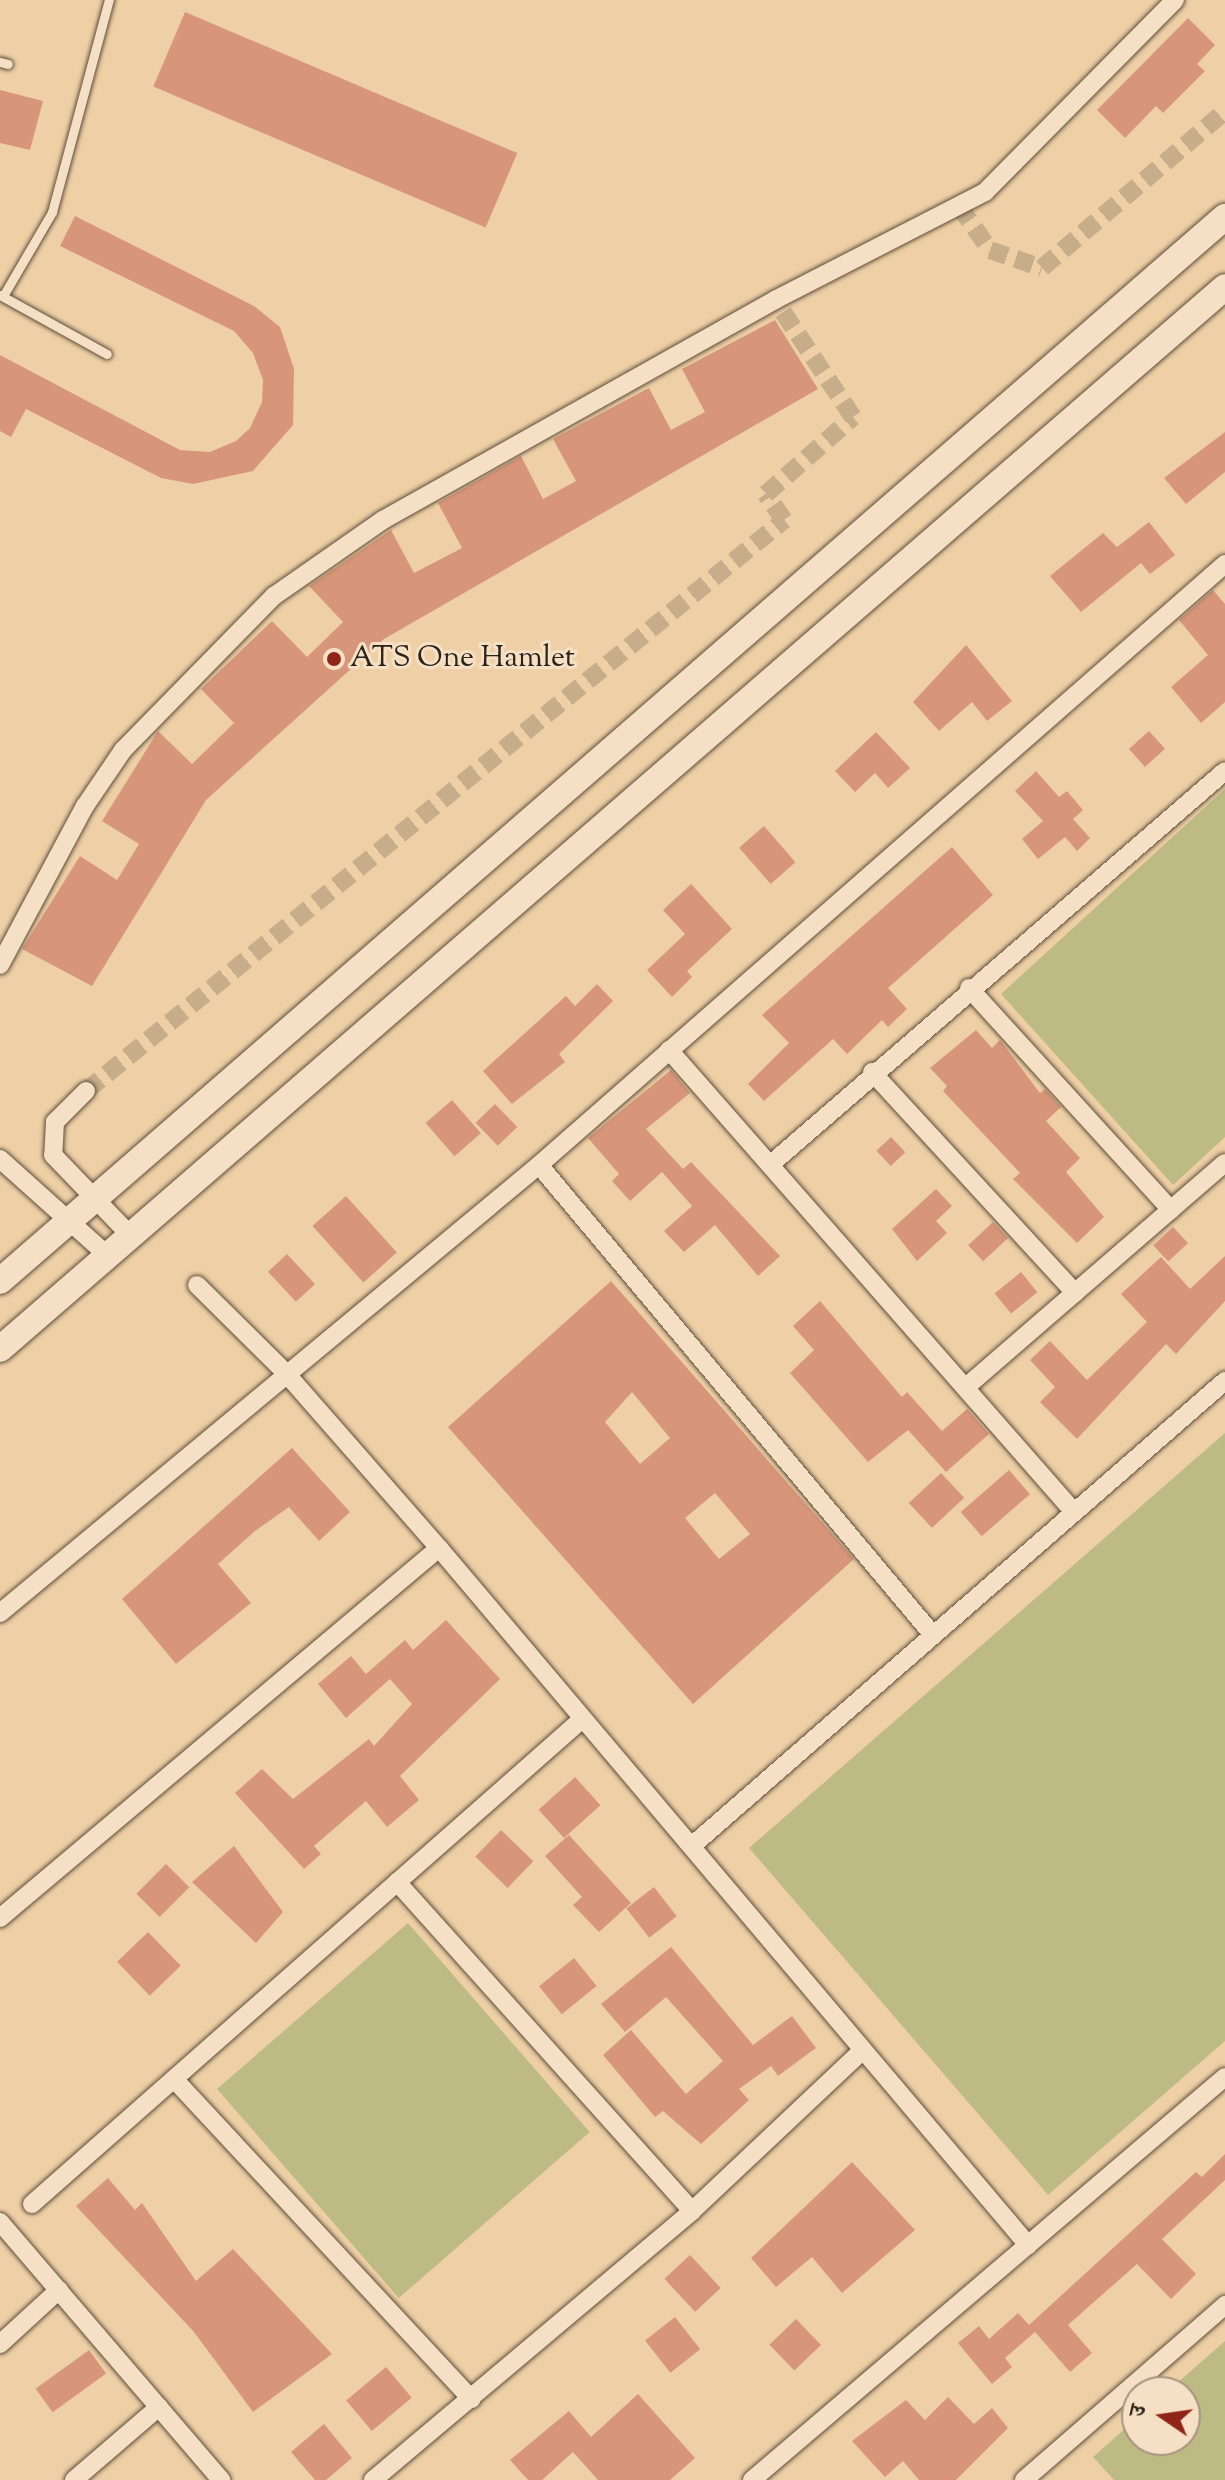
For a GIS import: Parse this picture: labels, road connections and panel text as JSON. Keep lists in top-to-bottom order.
{
  "places": ["ATS One Hamlet"],
  "north": "left"
}
